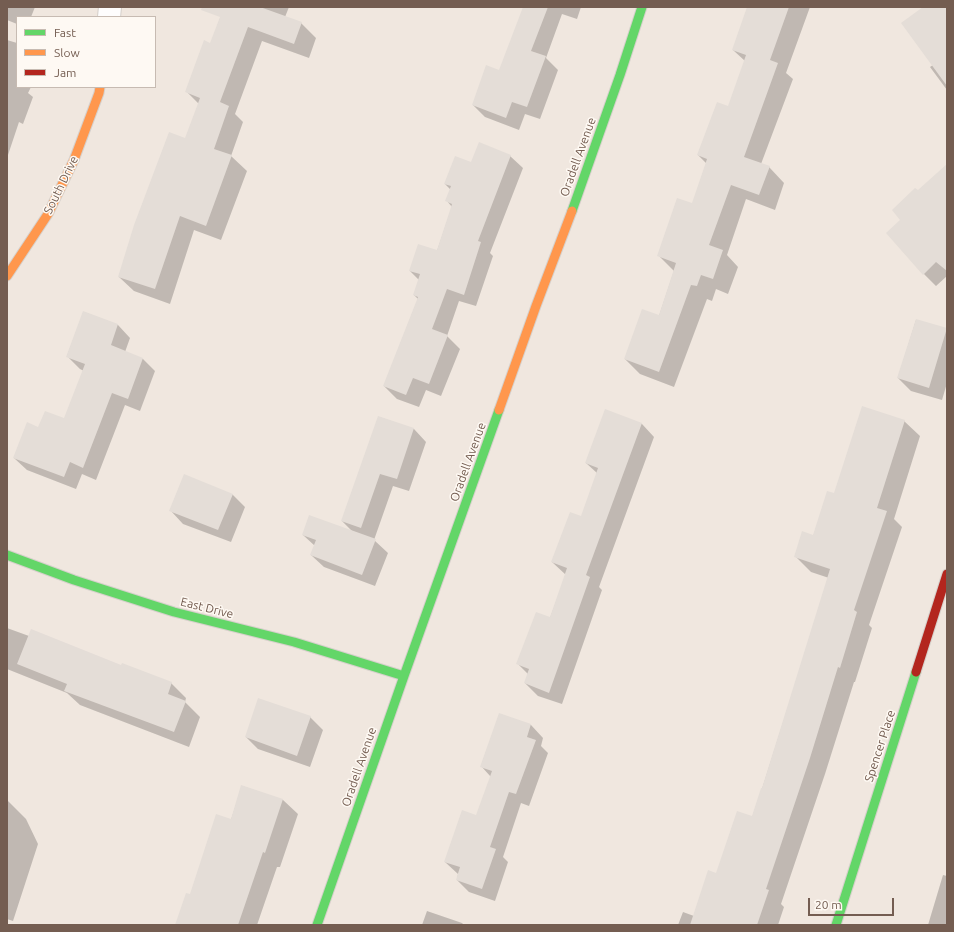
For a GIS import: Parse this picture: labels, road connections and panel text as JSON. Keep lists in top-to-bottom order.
{
  "streets": {
    "street": [
      "Oradell Avenue",
      "South Drive",
      "East Drive",
      "Spencer Place"
    ]
  },
  "crossings": [
    ["Oradell Avenue", "East Drive"]
  ],
  "legend": ["Fast", "Slow", "Jam"],
  "scale_bar": "20 m"
}
